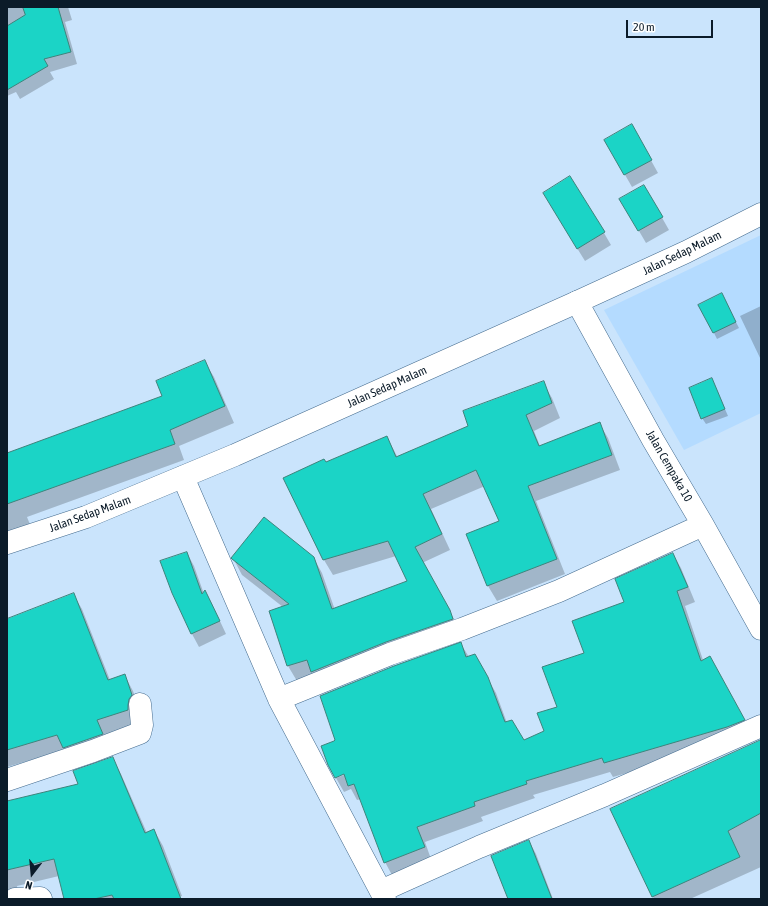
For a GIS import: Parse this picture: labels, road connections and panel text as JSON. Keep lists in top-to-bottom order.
{
  "streets": {
    "street": ["Jalan Sedap Malam", "Jalan Cempaka 10"]
  },
  "crossings": [
    ["Jalan Sedap Malam", "Jalan Cempaka 10"]
  ],
  "scale_bar": "20 m",
  "north": "bottom"
}
